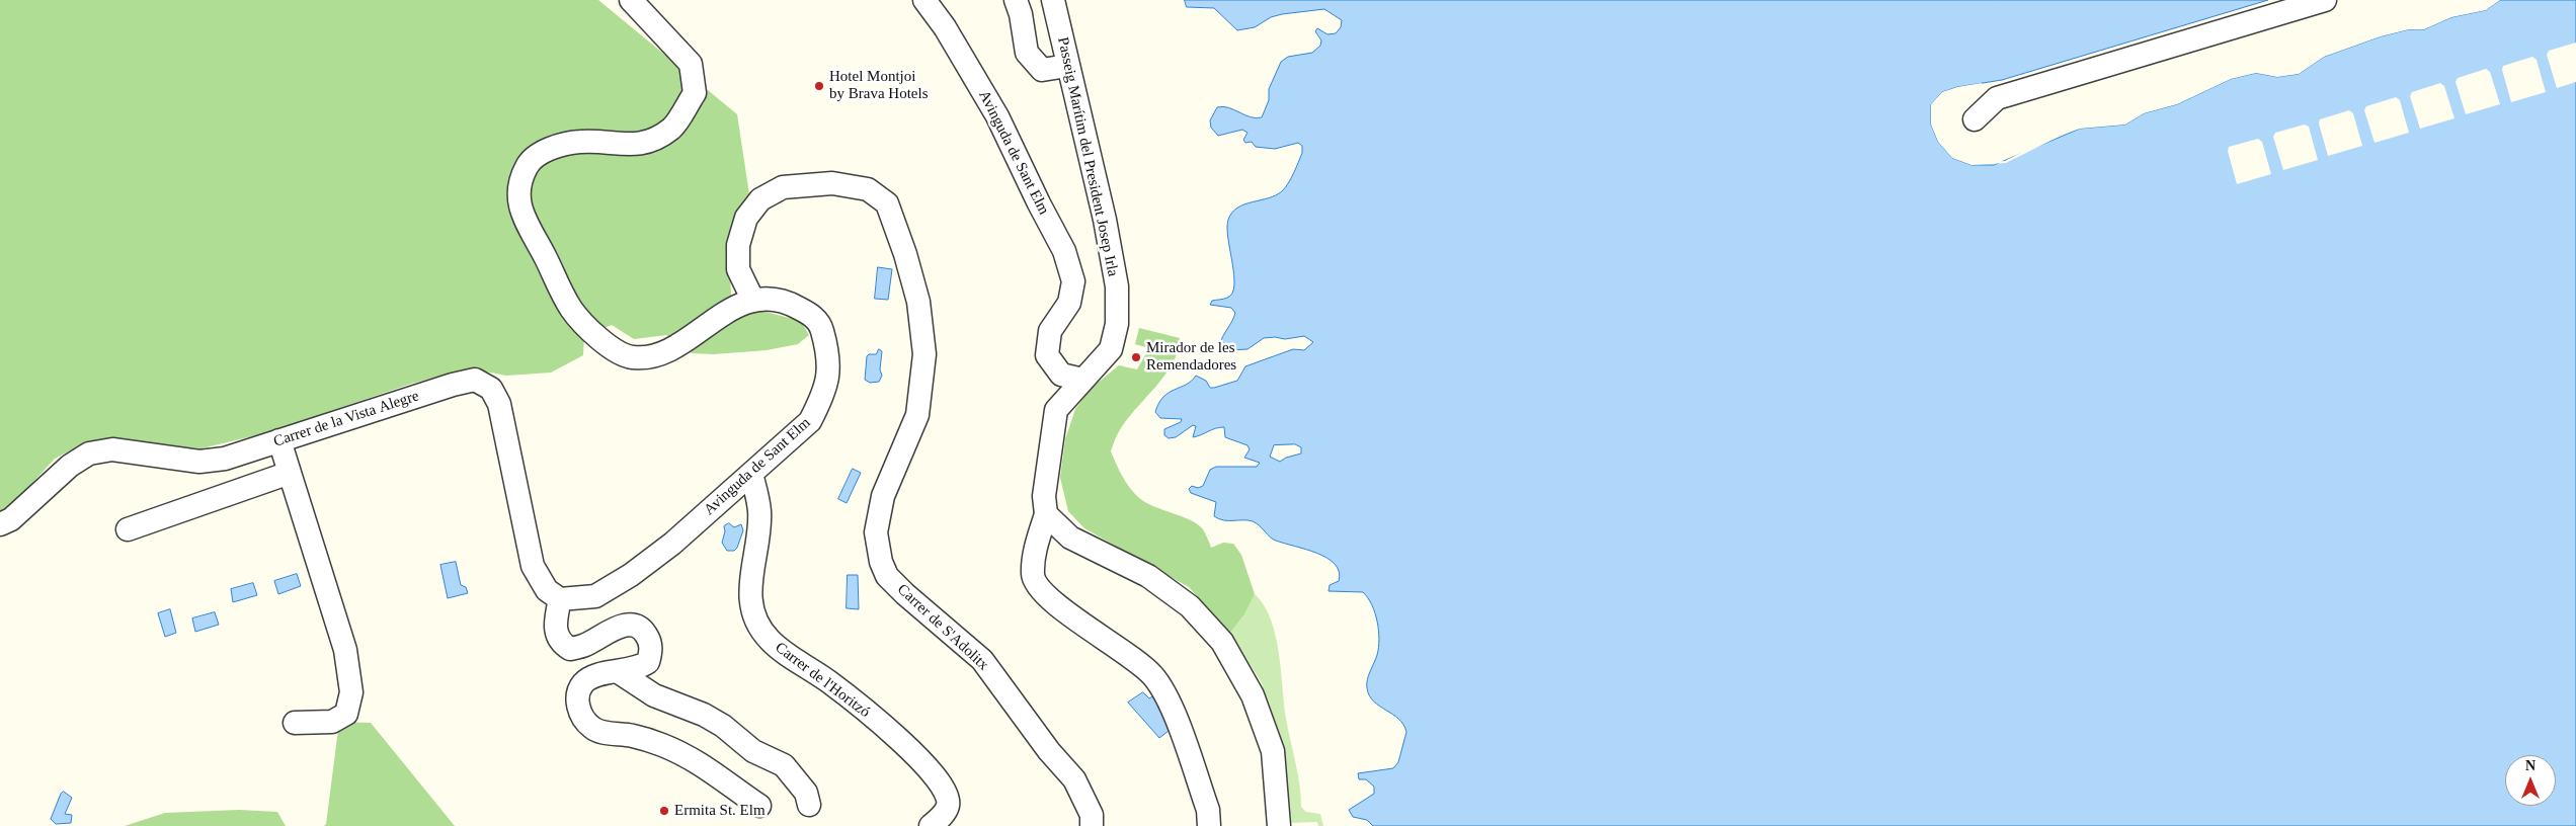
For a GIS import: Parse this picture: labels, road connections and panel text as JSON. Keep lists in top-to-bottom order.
{
  "streets": {
    "street": [
      "Avinguda de Sant Elm",
      "Passeig Marítim del President Josep Irla",
      "Carrer de la Vista Alegre",
      "Carrer de S'Adolitx",
      "Carrer de l'Horitzó"
    ]
  },
  "crossings": [
    ["Avinguda de Sant Elm", "Passeig Marítim del President Josep Irla"],
    ["Avinguda de Sant Elm", "Carrer de la Vista Alegre"],
    ["Avinguda de Sant Elm", "Carrer de S'Adolitx"],
    ["Avinguda de Sant Elm", "Carrer de l'Horitzó"]
  ],
  "places": ["Hotel Montjoi by Brava Hotels", "Mirador de les Remendadores", "Ermita St. Elm"],
  "north": "top"
}
